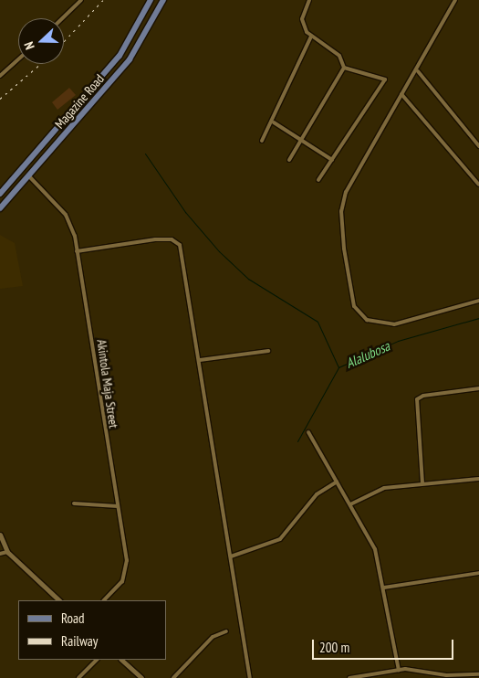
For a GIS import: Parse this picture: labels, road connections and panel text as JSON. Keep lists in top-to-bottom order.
{
  "streets": {
    "main road": ["Magazine Road"],
    "street": ["Akintola Maja Street"]
  },
  "crossings": [
    ["Magazine Road", "Akintola Maja Street"]
  ],
  "water": ["Alalubosa"],
  "legend": ["Road", "Railway"],
  "scale_bar": "200 m",
  "north": "left"
}
